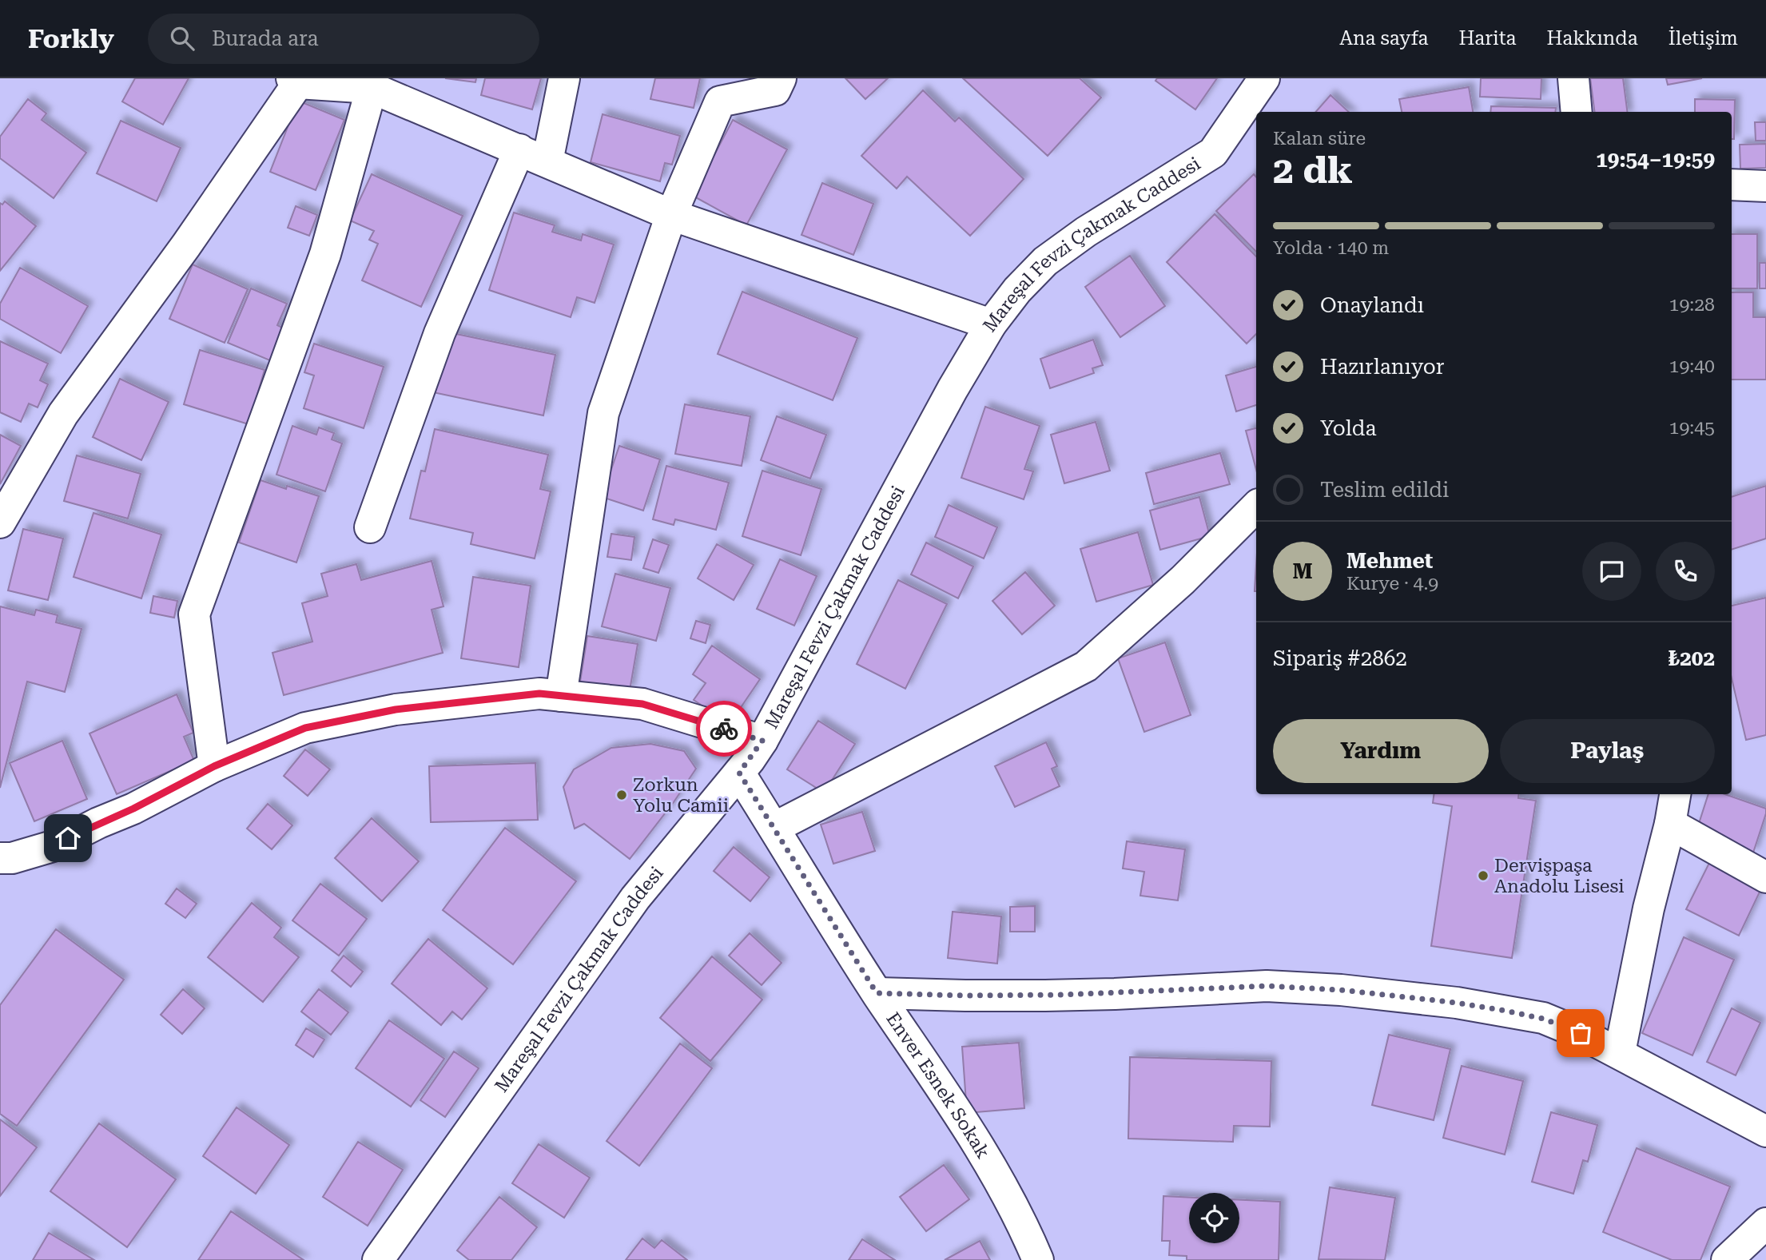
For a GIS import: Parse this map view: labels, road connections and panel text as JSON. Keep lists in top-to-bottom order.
{
  "streets": {
    "street": ["Mareşal Fevzi Çakmak Caddesi", "Enver Esnek Sokak"]
  },
  "crossings": [
    ["Mareşal Fevzi Çakmak Caddesi", "Enver Esnek Sokak"]
  ],
  "places": ["Zorkun Yolu Camii", "Dervişpaşa Anadolu Lisesi"],
  "page": {
    "header": "Forkly",
    "search": "Burada ara",
    "nav": [
      "Ana sayfa",
      "Harita",
      "Hakkında",
      "İletişim"
    ],
    "heading": ["2 dk", "Kalan süre", "19:54–19:59"],
    "panel": [
      "Mehmet",
      "Kurye · 4.9",
      "Sipariş #2862",
      "₺202"
    ],
    "bar": "Yolda · 140 m",
    "list": [
      ["Onaylandı", "19:28"],
      ["Hazırlanıyor", "19:40"],
      ["Yolda", "19:45"],
      "Teslim edildi"
    ],
    "round": "M",
    "buttons": ["Yardım", "Paylaş"]
  }
}
